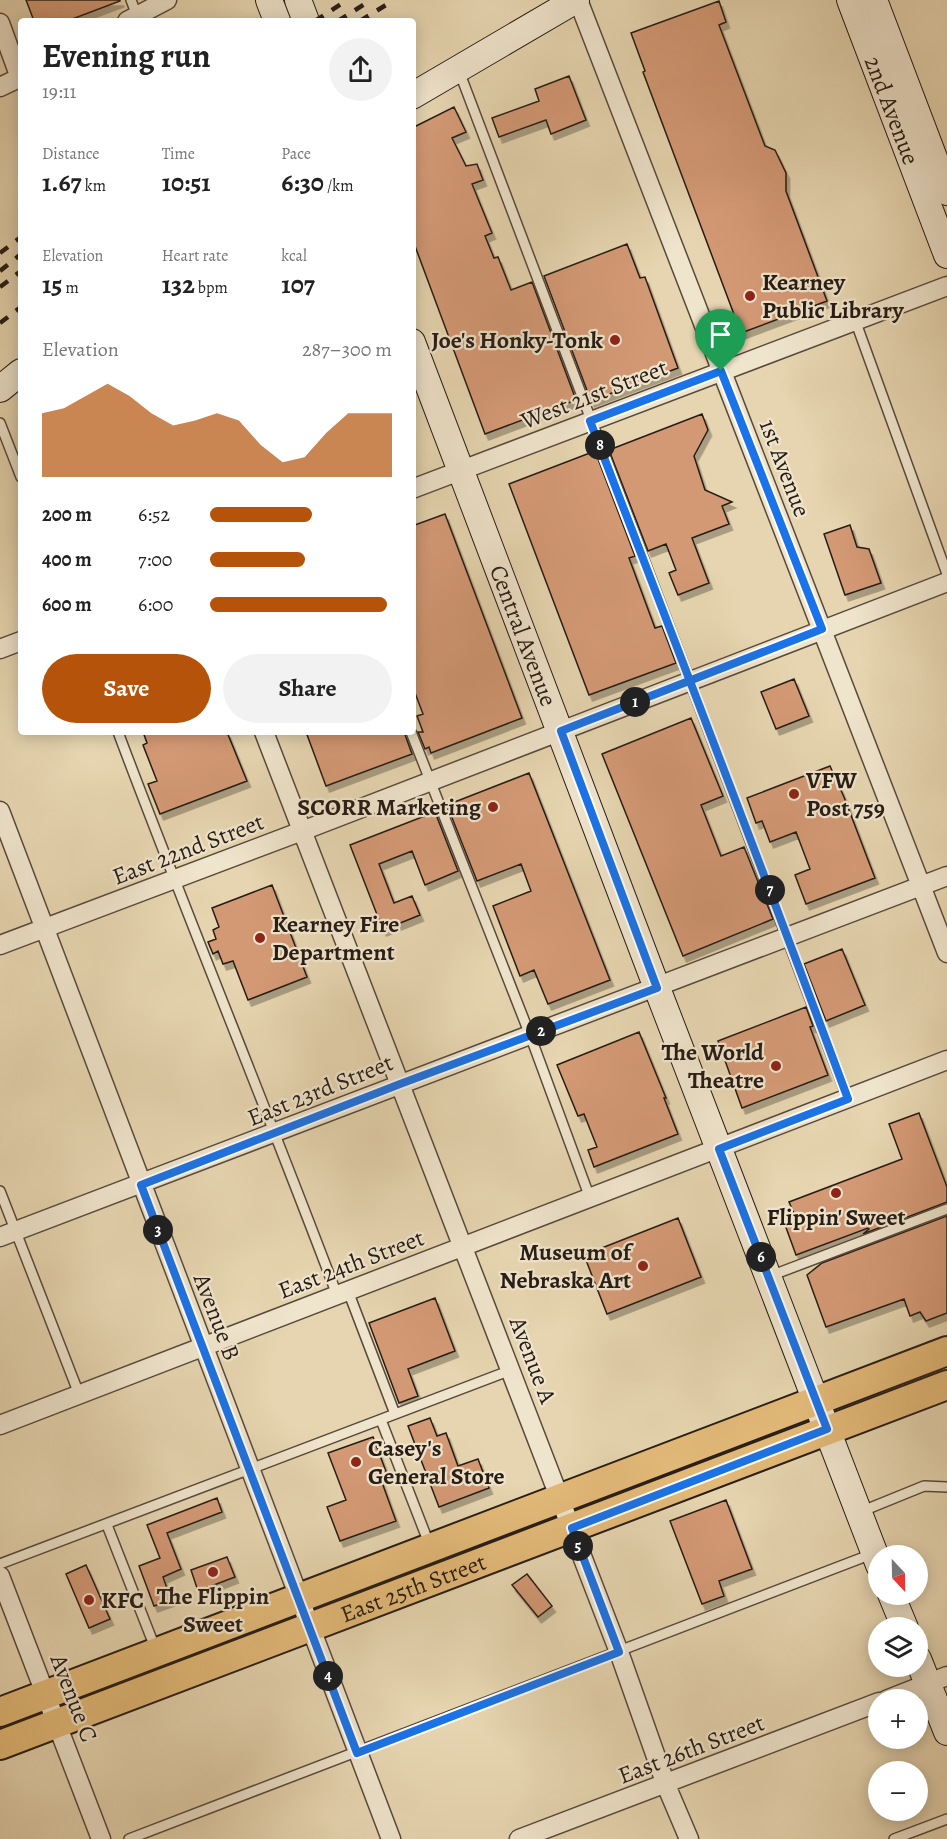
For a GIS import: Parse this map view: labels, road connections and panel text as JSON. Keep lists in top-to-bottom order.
{
  "streets": {
    "main road": ["East 25th Street"],
    "street": [
      "2nd Avenue",
      "West 21st Street",
      "1st Avenue",
      "Central Avenue",
      "East 22nd Street",
      "East 23rd Street",
      "East 24th Street",
      "Avenue B",
      "Avenue A",
      "Avenue C",
      "East 26th Street"
    ]
  },
  "crossings": [
    ["West 21st Street", "1st Avenue"],
    ["West 21st Street", "Central Avenue"],
    ["1st Avenue", "East 22nd Street"],
    ["1st Avenue", "East 23rd Street"],
    ["Central Avenue", "East 22nd Street"],
    ["Central Avenue", "East 23rd Street"],
    ["Central Avenue", "East 24th Street"],
    ["Central Avenue", "East 25th Street"],
    ["East 22nd Street", "Avenue B"],
    ["East 22nd Street", "Avenue A"],
    ["East 23rd Street", "Avenue B"],
    ["East 23rd Street", "Avenue A"],
    ["East 24th Street", "Avenue B"],
    ["East 24th Street", "Avenue A"],
    ["Avenue B", "East 25th Street"],
    ["Avenue A", "East 25th Street"],
    ["Avenue A", "East 26th Street"],
    ["East 25th Street", "Avenue C"]
  ],
  "places": [
    "Kearney Public Library",
    "Joe's Honky-Tonk",
    "VFW Post 759",
    "SCORR Marketing",
    "Kearney Fire Department",
    "The World Theatre",
    "Flippin' Sweet",
    "Museum of Nebraska Art",
    "Casey's General Store",
    "The Flippin Sweet",
    "KFC"
  ],
  "north": "bottom",
  "page": {
    "heading": ["Evening run", "19:11"],
    "stats": [
      ["Distance", "1.67 km"],
      ["Time", "10:51"],
      ["Pace", "6:30 /km"],
      ["Elevation", "15 m"],
      ["Heart rate", "132 bpm"],
      ["kcal", "107"]
    ],
    "chart": ["Elevation", "287–300 m"],
    "pins": [
      "8",
      "1",
      "7",
      "2",
      "3",
      "6",
      "5",
      "4"
    ],
    "list": [
      {
        "name": "200 m",
        "note": "6:52"
      },
      {
        "name": "400 m",
        "note": "7:00"
      },
      {
        "name": "600 m",
        "note": "6:00"
      }
    ],
    "buttons": ["Save", "Share"],
    "map_buttons": ["+", "−"]
  }
}
